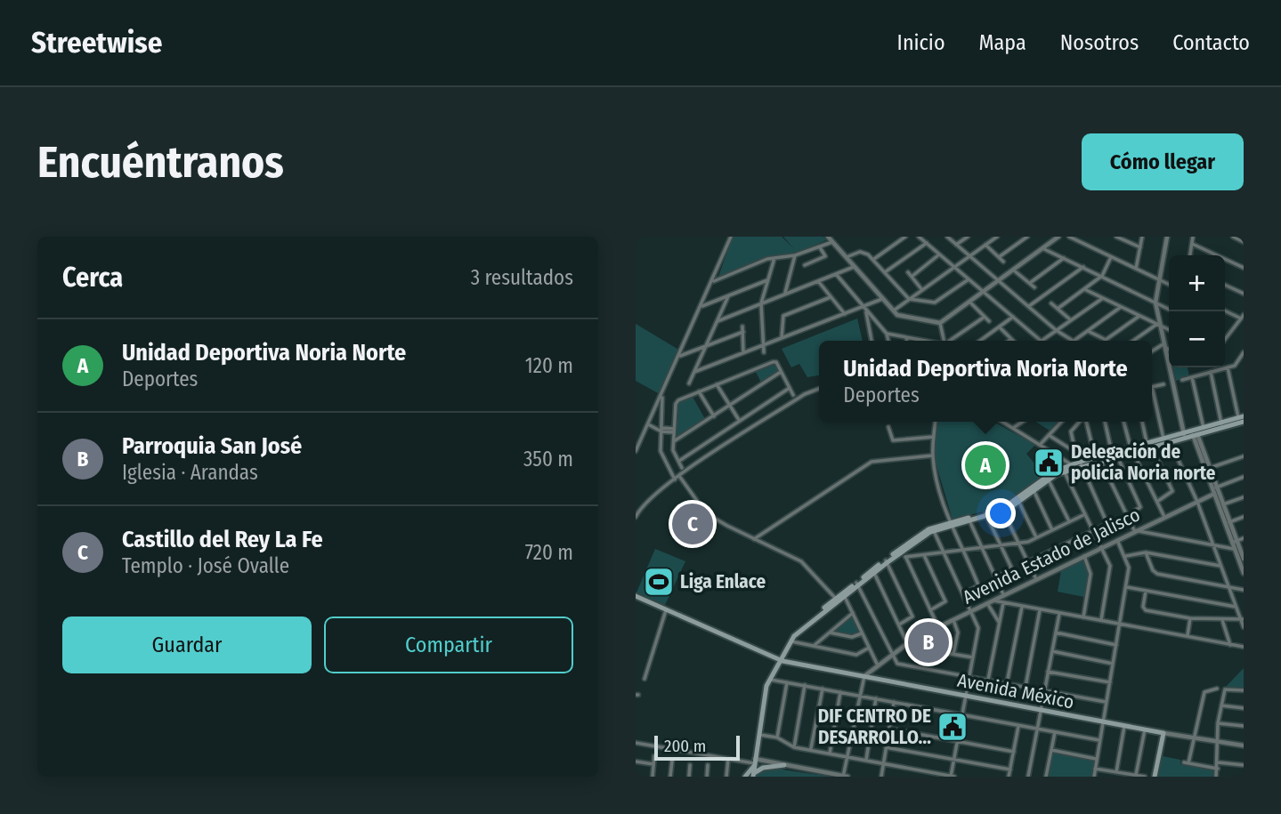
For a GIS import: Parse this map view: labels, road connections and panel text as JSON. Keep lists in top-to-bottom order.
{
  "streets": {
    "main road": ["Avenida México"],
    "street": ["Avenida Estado de Jalisco"]
  },
  "crossings": [
    ["Avenida Estado de Jalisco", "Avenida México"]
  ],
  "places": {
    "public building": ["Delegación de policía Noria norte", "DIF CENTRO DE DESARROLLO…"],
    "sports": ["Liga Enlace"]
  },
  "scale_bar": "200 m",
  "page": {
    "header": "Streetwise",
    "nav": [
      "Inicio",
      "Mapa",
      "Nosotros",
      "Contacto"
    ],
    "buttons": [
      "Cómo llegar",
      ["Guardar", "Compartir"]
    ],
    "title": "Encuéntranos",
    "heading": ["Cerca", "3 resultados"],
    "map_buttons": ["+", "−"],
    "list": [
      {
        "mark": "A",
        "name": "Unidad Deportiva Noria Norte",
        "note": "Deportes",
        "value": "120 m"
      },
      {
        "mark": "B",
        "name": "Parroquia San José",
        "note": "Iglesia · Arandas",
        "value": "350 m"
      },
      {
        "mark": "C",
        "name": "Castillo del Rey La Fe",
        "note": "Templo · José Ovalle",
        "value": "720 m"
      }
    ],
    "popup": ["Unidad Deportiva Noria Norte", "Deportes"],
    "pins": ["A", "C", "B"],
    "scale": "200 m"
  }
}
